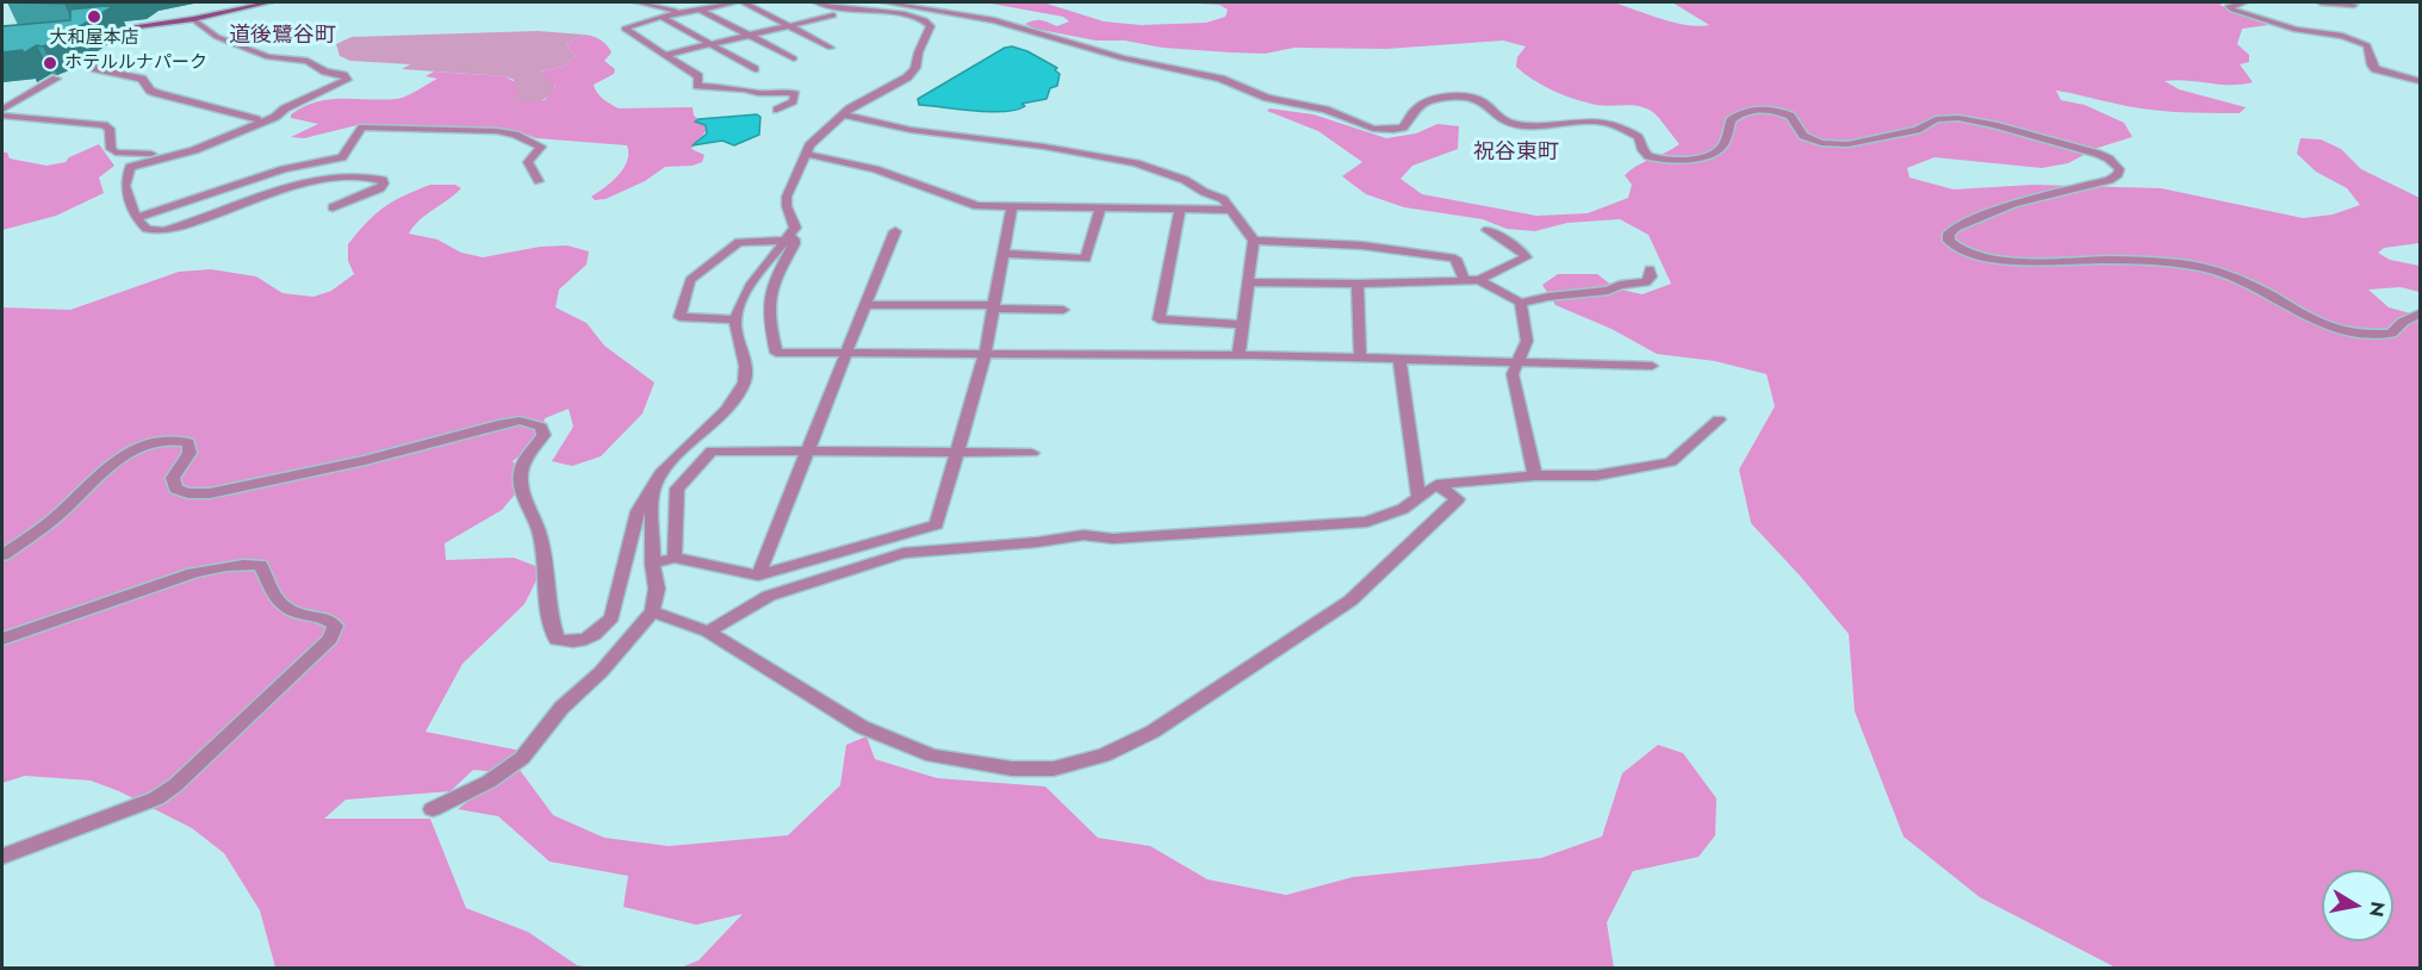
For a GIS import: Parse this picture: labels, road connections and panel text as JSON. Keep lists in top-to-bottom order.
{
  "districts": ["道後鷺谷町", "祝谷東町"],
  "places": ["大和屋本店", "ホテルルナパーク"],
  "north": "right"
}
